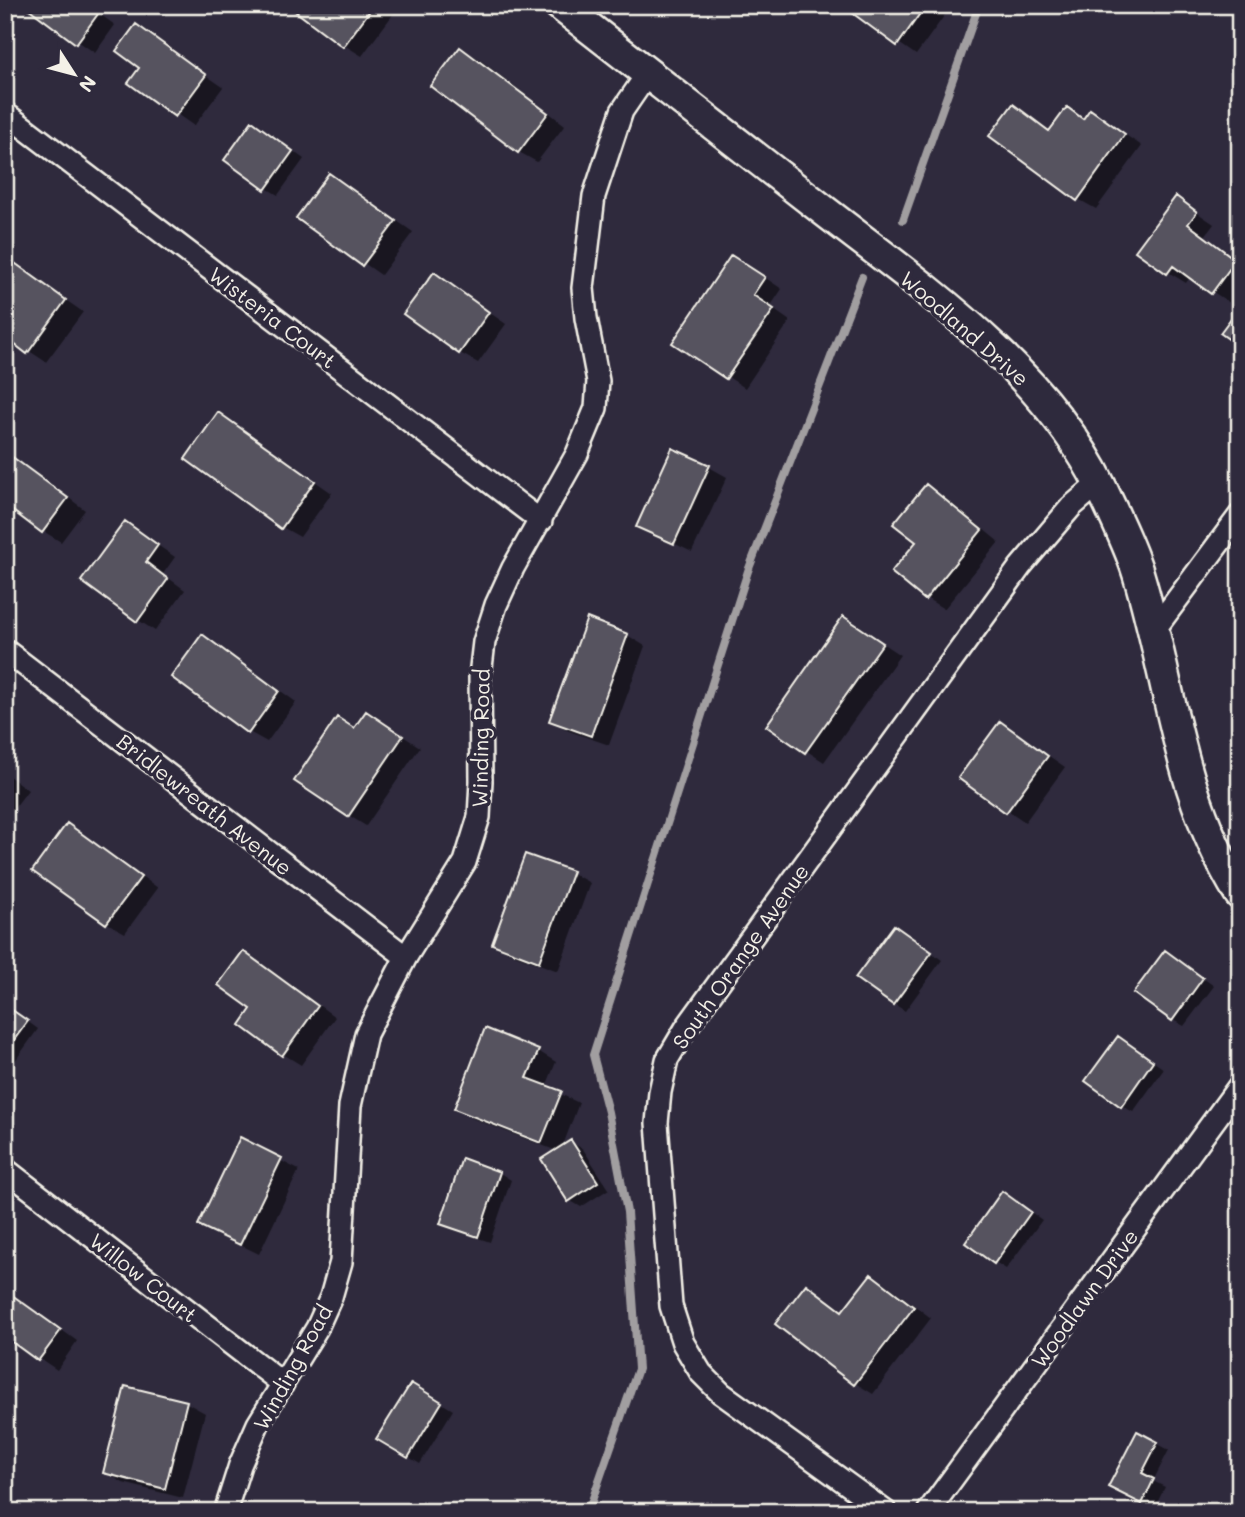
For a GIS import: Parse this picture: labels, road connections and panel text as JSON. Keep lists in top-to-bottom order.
{
  "streets": {
    "main road": ["Woodland Drive"],
    "street": [
      "Wisteria Court",
      "Winding Road",
      "Bridlewreath Avenue",
      "South Orange Avenue",
      "Willow Court",
      "Woodlawn Drive"
    ]
  },
  "crossings": [
    ["Wisteria Court", "Winding Road"],
    ["Woodland Drive", "Winding Road"],
    ["Woodland Drive", "South Orange Avenue"],
    ["Winding Road", "Bridlewreath Avenue"],
    ["Winding Road", "Willow Court"]
  ],
  "north": "bottom right"
}
